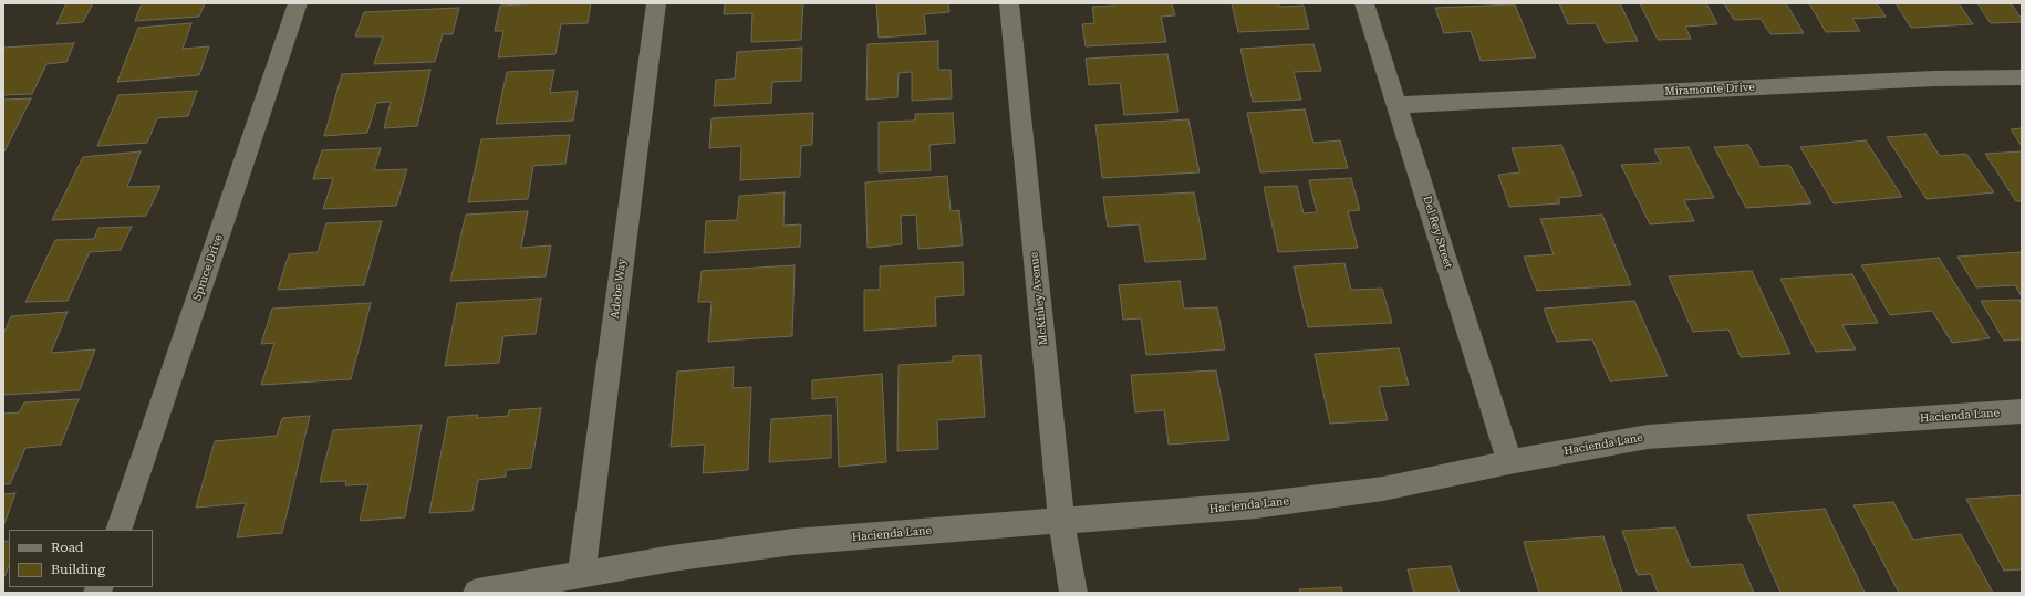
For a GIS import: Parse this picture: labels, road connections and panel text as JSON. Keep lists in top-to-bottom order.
{
  "streets": {
    "street": [
      "Miramonte Drive",
      "Del Rey Street",
      "Spruce Drive",
      "Adobe Way",
      "McKinley Avenue",
      "Hacienda Lane"
    ]
  },
  "crossings": [
    ["Miramonte Drive", "Del Rey Street"],
    ["Del Rey Street", "Hacienda Lane"],
    ["Adobe Way", "Hacienda Lane"],
    ["McKinley Avenue", "Hacienda Lane"]
  ],
  "legend": ["Road", "Building"]
}
